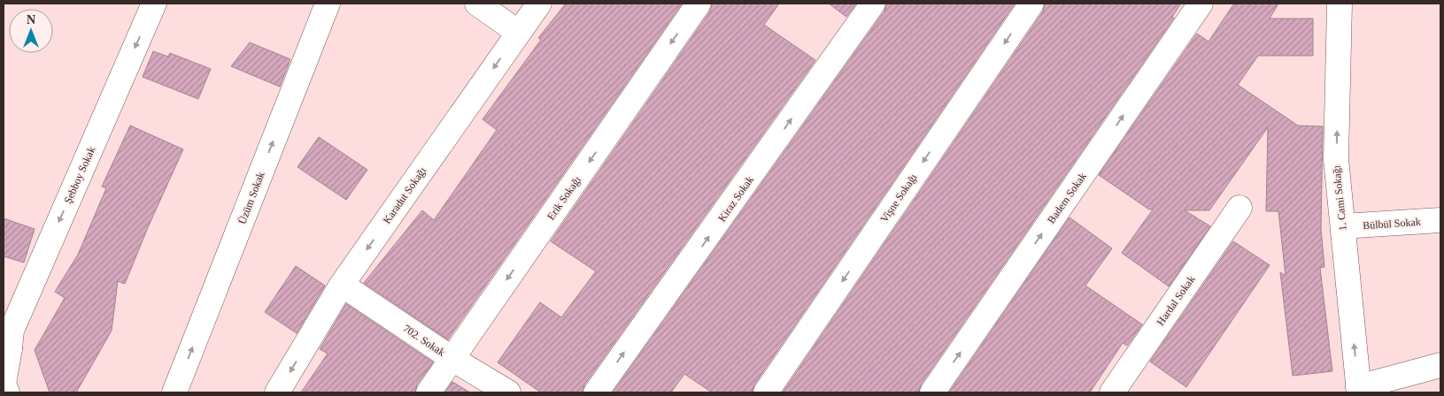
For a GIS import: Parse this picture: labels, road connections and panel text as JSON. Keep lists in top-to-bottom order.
{
  "streets": {
    "street": [
      "Şebboy Sokak",
      "Karadut Sokağı",
      "Üzüm Sokak",
      "Erik Sokağı",
      "Vişne Sokağı",
      "Badem Sokak",
      "1. Cami Sokağı",
      "Kiraz Sokak",
      "Bülbül Sokak",
      "Hardal Sokak",
      "702. Sokak"
    ]
  },
  "crossings": [
    ["Karadut Sokağı", "702. Sokak"],
    ["Erik Sokağı", "702. Sokak"],
    ["1. Cami Sokağı", "Bülbül Sokak"]
  ],
  "one_way": [
    "Şebboy Sokak",
    "Karadut Sokağı",
    "Üzüm Sokak",
    "Erik Sokağı",
    "Vişne Sokağı",
    "Badem Sokak",
    "1. Cami Sokağı",
    "Kiraz Sokak"
  ],
  "north": "top"
}
